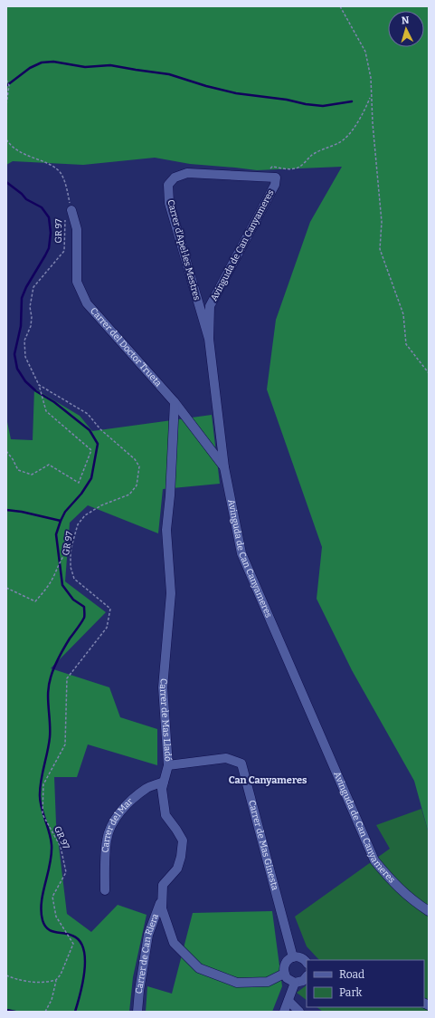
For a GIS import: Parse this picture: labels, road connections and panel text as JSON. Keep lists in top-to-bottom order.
{
  "streets": {
    "street": [
      "Avinguda de Can Canyameres",
      "Carrer d'Apel·les Mestres",
      "Carrer del Doctor Trueta",
      "Carrer de Mas Lladó",
      "Carrer del Mar",
      "Carrer de Mas Ginesta",
      "Carrer de Can Riera"
    ],
    "path": ["GR 97"]
  },
  "crossings": [
    ["GR 97", "Carrer del Doctor Trueta"],
    ["Avinguda de Can Canyameres", "Carrer d'Apel·les Mestres"],
    ["Avinguda de Can Canyameres", "Carrer del Doctor Trueta"],
    ["Carrer del Doctor Trueta", "Carrer de Mas Lladó"],
    ["Carrer de Mas Lladó", "Carrer del Mar"],
    ["Carrer de Mas Lladó", "Carrer de Mas Ginesta"],
    ["Carrer de Mas Lladó", "Carrer de Can Riera"]
  ],
  "districts": ["Can Canyameres"],
  "legend": ["Road", "Park"],
  "north": "top"
}
